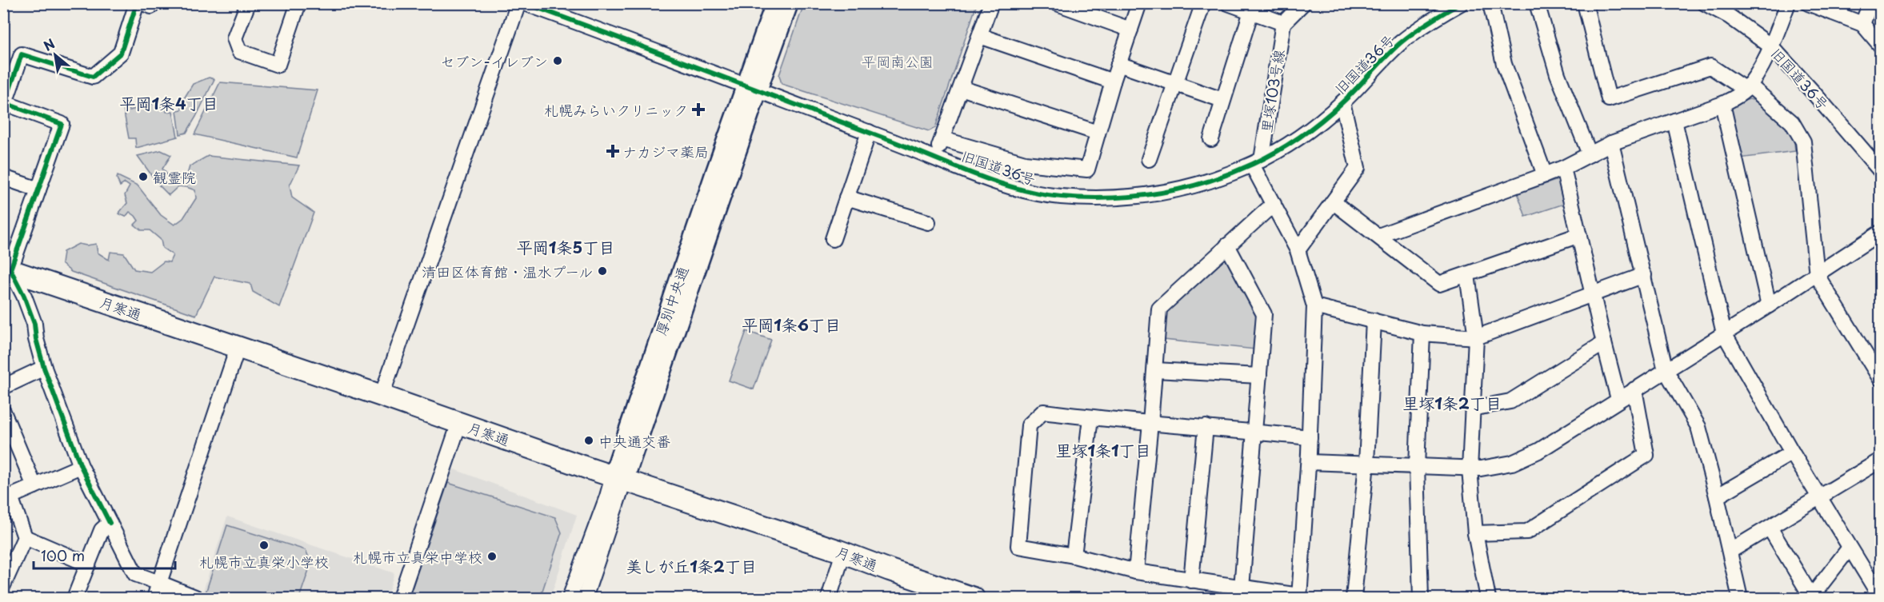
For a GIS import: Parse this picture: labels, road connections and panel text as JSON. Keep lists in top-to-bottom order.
{
  "streets": {
    "highway": ["月寒通"],
    "main road": ["厚別中央通"],
    "street": ["旧国道36号", "里塚103号線"]
  },
  "crossings": [
    ["旧国道36号", "里塚103号線"],
    ["旧国道36号", "厚別中央通"],
    ["厚別中央通", "月寒通"]
  ],
  "districts": [
    "平岡1条4丁目",
    "平岡1条5丁目",
    "平岡1条6丁目",
    "里塚1条2丁目",
    "里塚1条1丁目",
    "美しが丘1条2丁目"
  ],
  "parks": ["平岡南公園"],
  "places": {
    "other": [
      "セブン-イレブン",
      "観霊院",
      "清田区体育館・温水プール",
      "中央通交番",
      "札幌市立真栄小学校",
      "札幌市立真栄中学校"
    ],
    "health": ["札幌みらいクリニック", "ナカジマ薬局"]
  },
  "scale_bar": "100 m",
  "north": "top left"
}
